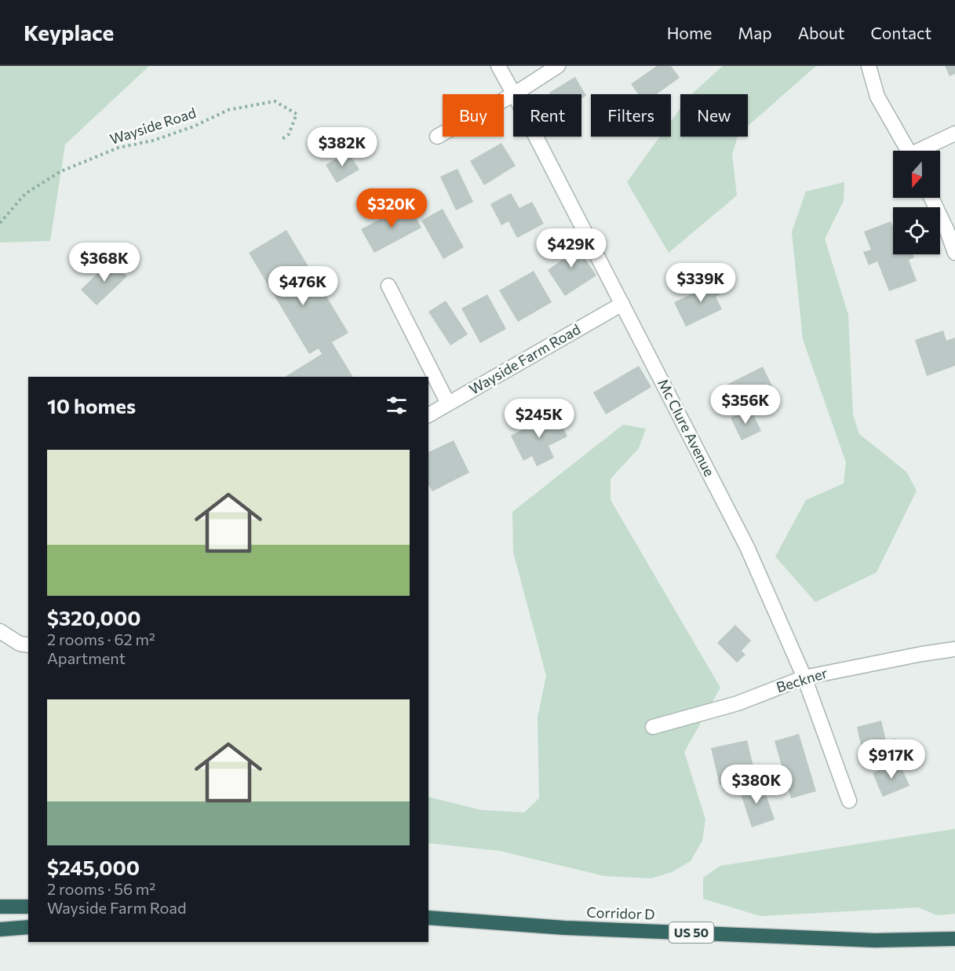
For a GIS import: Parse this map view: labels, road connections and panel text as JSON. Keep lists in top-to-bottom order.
{
  "streets": {
    "highway": ["Corridor D", "US 50"],
    "street": ["Wayside Farm Road", "Mc Clure Avenue", "Beckner"],
    "path": ["Wayside Road"]
  },
  "crossings": [
    ["Wayside Farm Road", "Mc Clure Avenue"],
    ["Mc Clure Avenue", "Beckner"]
  ],
  "north": "bottom",
  "page": {
    "header": "Keyplace",
    "nav": [
      "Home",
      "Map",
      "About",
      "Contact"
    ],
    "chip": [
      "Buy",
      "Rent",
      "Filters",
      "New"
    ],
    "price": [
      "$382K",
      "$320K",
      "$429K",
      "$368K",
      "$339K",
      "$476K",
      "$356K",
      "$245K",
      "$917K",
      "$380K"
    ],
    "heading": "10 homes",
    "list": [
      {
        "name": "$320,000",
        "note": "2 rooms · 62 m² · Apartment"
      },
      {
        "name": "$245,000",
        "note": "2 rooms · 56 m² · Wayside Farm Road"
      }
    ]
  }
}
